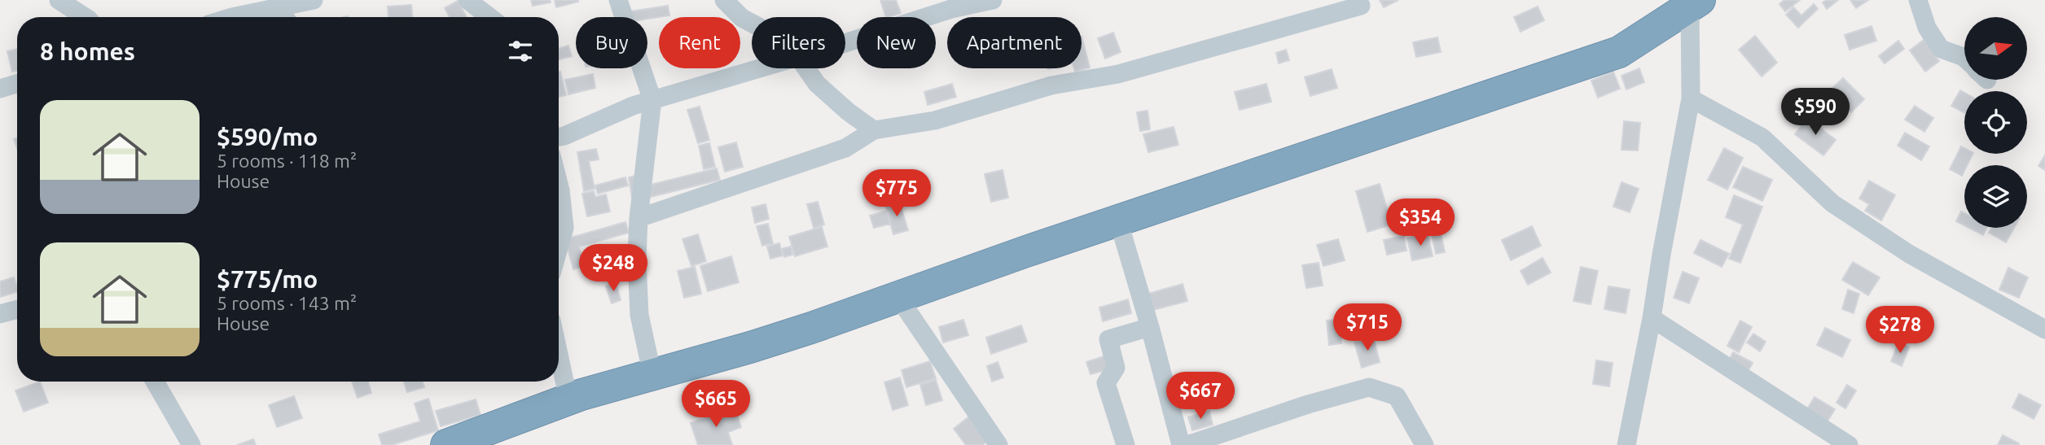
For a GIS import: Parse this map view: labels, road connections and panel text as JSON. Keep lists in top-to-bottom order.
{
  "north": "right",
  "page": {
    "chip": [
      "Buy",
      "Rent",
      "Filters",
      "New",
      "Apartment"
    ],
    "heading": "8 homes",
    "list": [
      {
        "name": "$590/mo",
        "note": "5 rooms · 118 m² · House"
      },
      {
        "name": "$775/mo",
        "note": "5 rooms · 143 m² · House"
      }
    ],
    "price": [
      "$590",
      "$775",
      "$354",
      "$248",
      "$715",
      "$278",
      "$667",
      "$665"
    ]
  }
}
